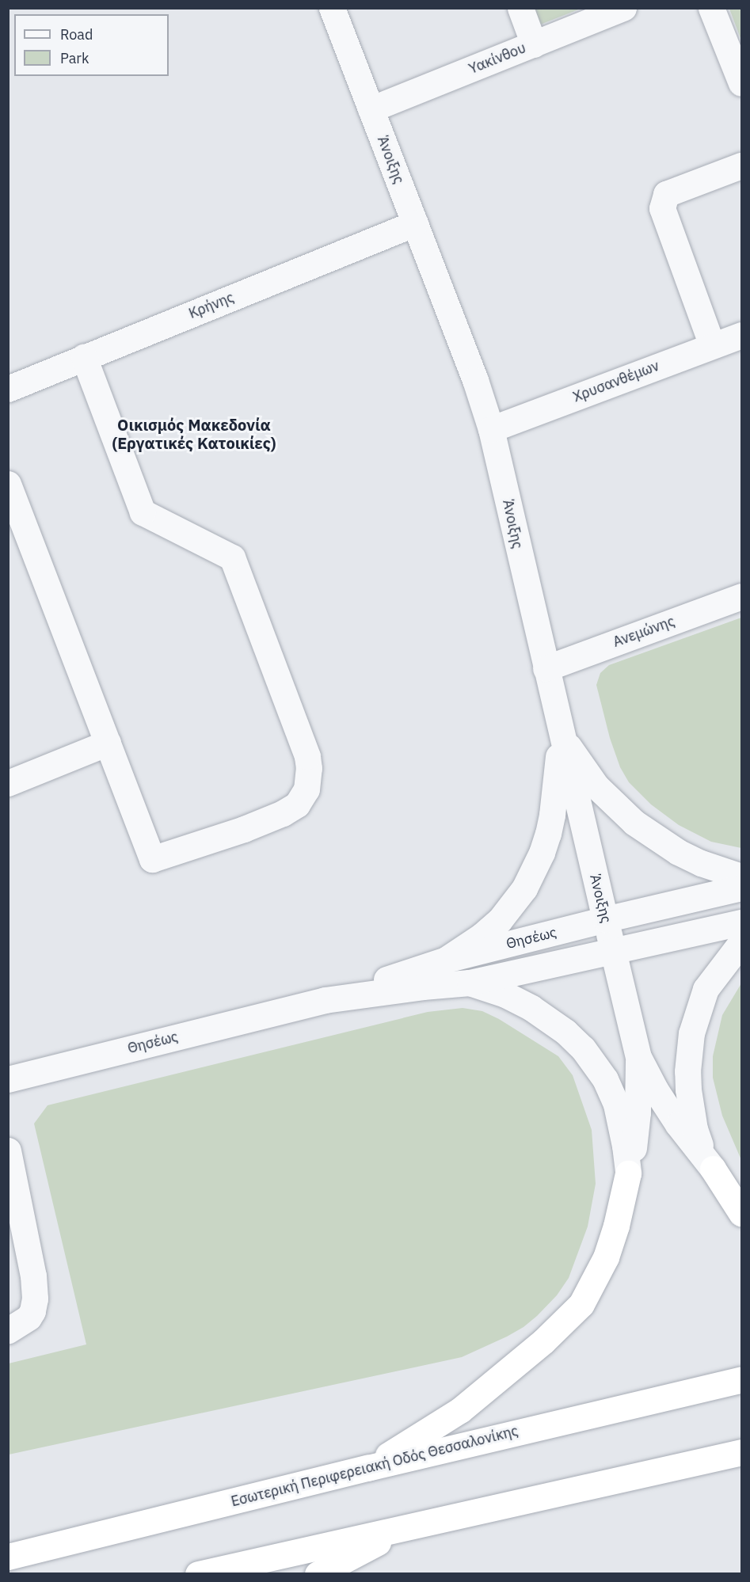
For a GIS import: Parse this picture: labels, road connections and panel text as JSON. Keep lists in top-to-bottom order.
{
  "streets": {
    "highway": ["Εσωτερική Περιφερειακή Οδός Θεσσαλονίκης"],
    "street": [
      "Υακίνθου",
      "Άνοιξης",
      "Κρήνης",
      "Χρυσανθέμων",
      "Ανεμώνης",
      "Θησέως"
    ]
  },
  "crossings": [
    ["Υακίνθου", "Άνοιξης"],
    ["Άνοιξης", "Κρήνης"],
    ["Άνοιξης", "Χρυσανθέμων"],
    ["Άνοιξης", "Ανεμώνης"],
    ["Άνοιξης", "Θησέως"]
  ],
  "districts": ["Οικισμός Μακεδονία (Εργατικές Κατοικίες)"],
  "legend": ["Road", "Park"]
}
